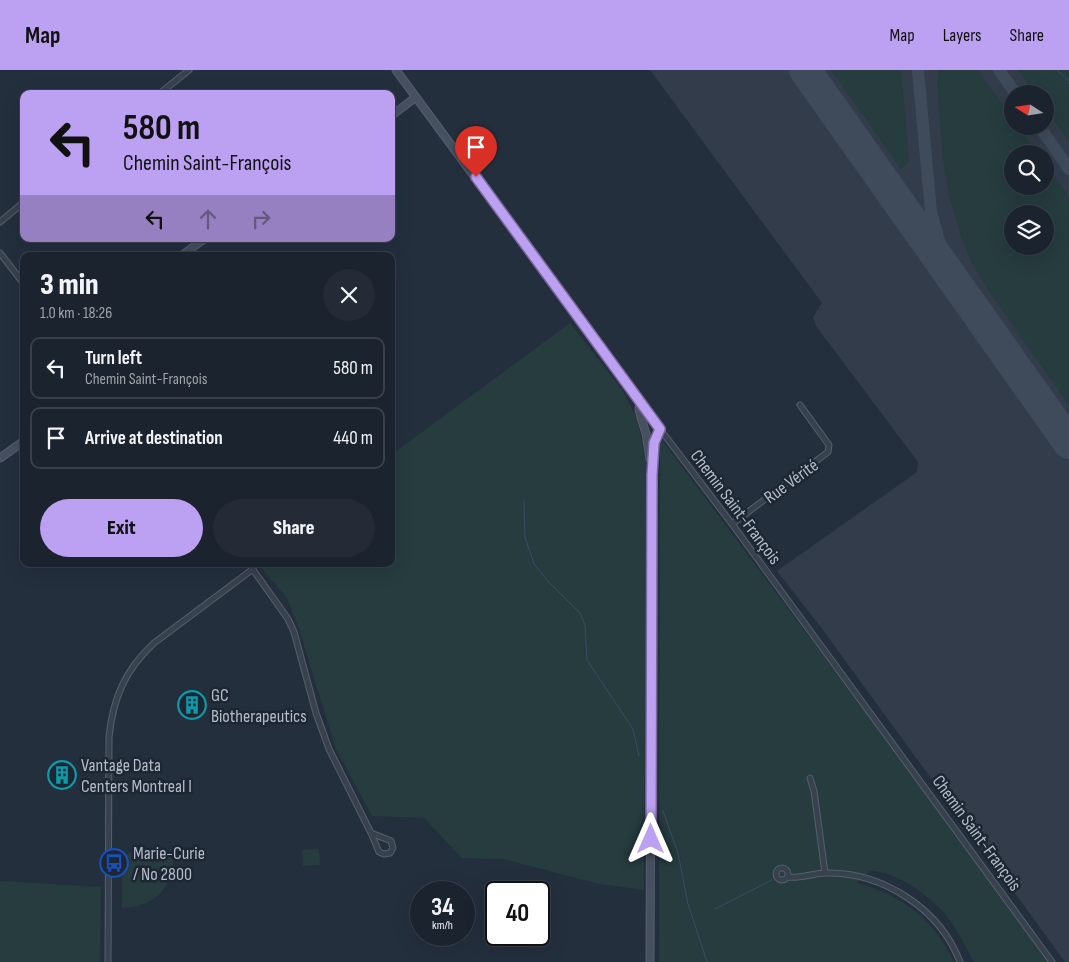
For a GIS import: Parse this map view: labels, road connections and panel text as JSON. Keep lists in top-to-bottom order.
{
  "streets": {
    "street": ["Rue Vérité", "Chemin Saint-François"]
  },
  "crossings": [
    ["Rue Vérité", "Chemin Saint-François"]
  ],
  "places": {
    "building": ["GC Biotherapeutics", "Vantage Data Centers Montreal I"],
    "bus stop": ["Marie-Curie / No 2800"]
  },
  "north": "left",
  "page": {
    "header": "Map",
    "nav": ["Map", "Layers", "Share"],
    "turn": ["580 m", "Chemin Saint-François"],
    "heading": ["3 min", "1.0 km · 18:26"],
    "list": [
      {
        "name": "Turn left",
        "note": "Chemin Saint-François",
        "value": "580 m"
      },
      {
        "name": "Arrive at destination",
        "value": "440 m"
      }
    ],
    "buttons": ["Exit", "Share"],
    "speed": "34 km/h",
    "limit": "40"
  }
}
